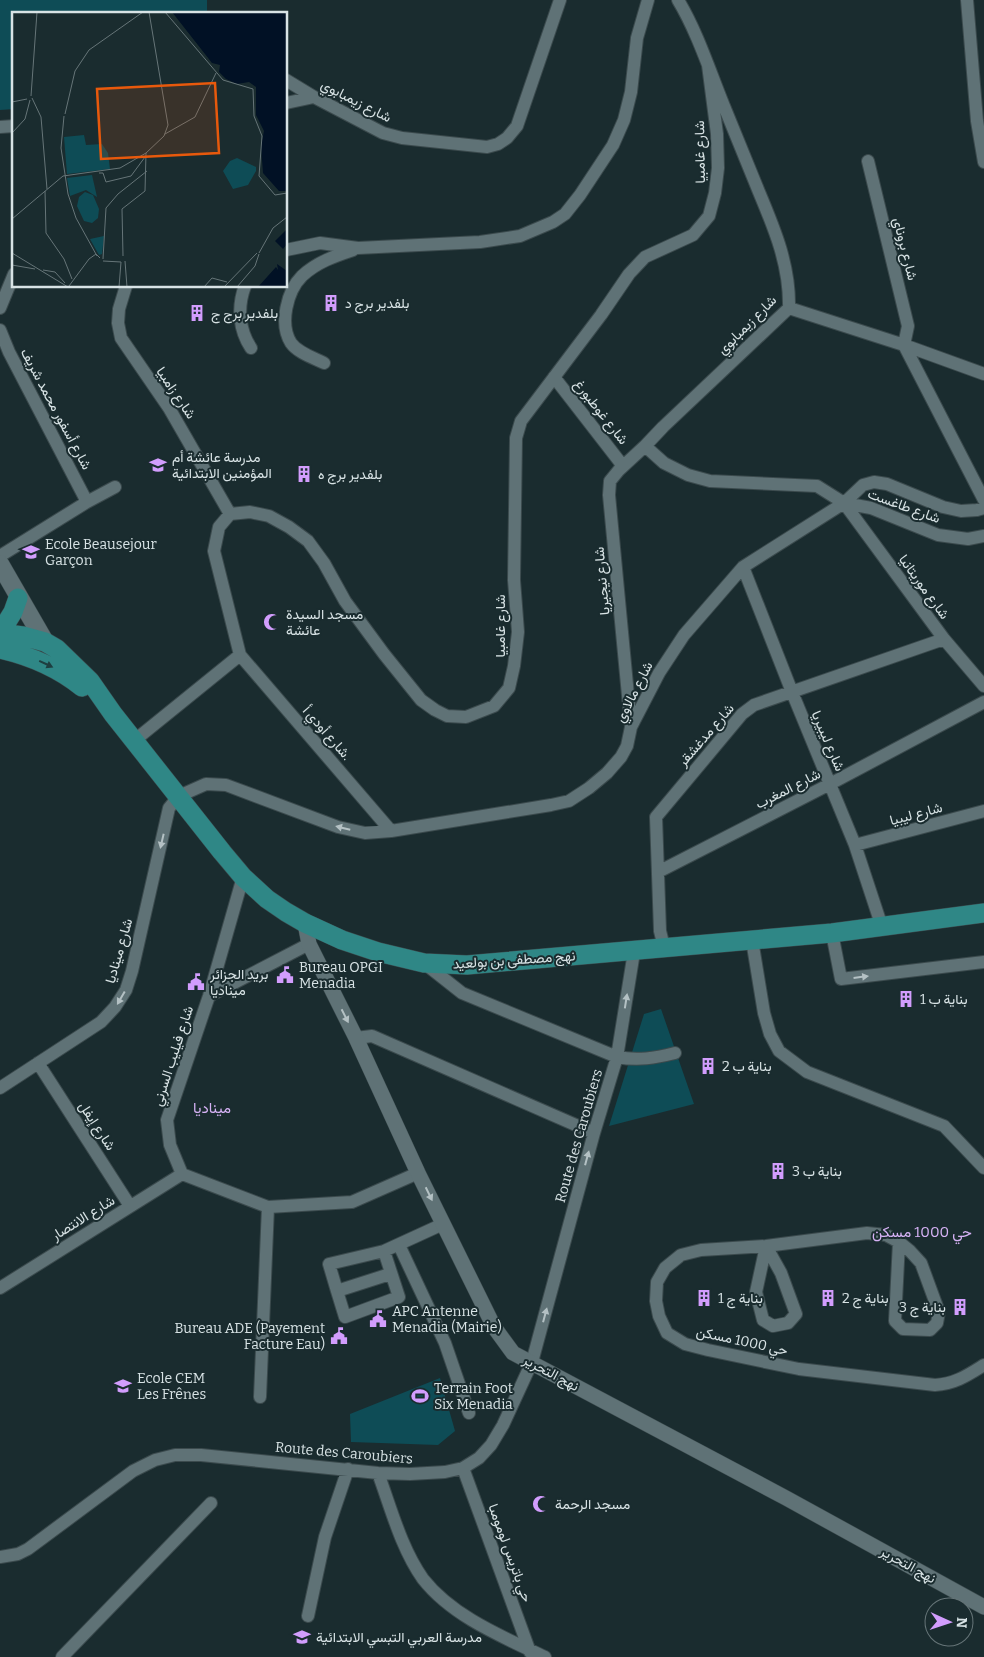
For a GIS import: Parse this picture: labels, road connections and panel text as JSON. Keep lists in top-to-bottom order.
{
  "streets": {
    "main road": ["نهج مصطفى بن بولعيد"],
    "street": [
      "شارع زيمبابوي",
      "شارع غامبيا",
      "شارع بروناي",
      "شارع زامبيا",
      "شارع أسفور محمد شريف",
      "شارع غوطبورغ",
      "شارع طاغست",
      "شارع نيجيريا",
      "شارع موريتانيا",
      "شارع مالاوي",
      "شارع أودي أ.",
      "شارع مدغشقر",
      "شارع ليبيريا",
      "شارع المغرب",
      "شارع ليبيا",
      "شارع ميناديا",
      "شارع فيليب السرني",
      "شارع إيفل",
      "Route des Caroubiers",
      "شارع الانتصار",
      "حي 1000 مسكن",
      "نهج التحرير",
      "حي باتريس لومومبا"
    ]
  },
  "crossings": [
    ["شارع زيمبابوي", "شارع غامبيا"],
    ["شارع زيمبابوي", "شارع نيجيريا"],
    ["شارع غامبيا", "شارع زامبيا"],
    ["شارع غامبيا", "شارع غوطبورغ"],
    ["شارع غوطبورغ", "شارع نيجيريا"],
    ["شارع طاغست", "شارع موريتانيا"],
    ["شارع طاغست", "شارع مالاوي"],
    ["شارع نيجيريا", "شارع مالاوي"],
    ["شارع موريتانيا", "شارع مالاوي"],
    ["شارع موريتانيا", "شارع مدغشقر"],
    ["شارع مالاوي", "شارع أودي أ."],
    ["شارع مالاوي", "شارع ليبيريا"],
    ["شارع مالاوي", "شارع ميناديا"],
    ["شارع مالاوي", "نهج مصطفى بن بولعيد"],
    ["شارع مدغشقر", "شارع ليبيريا"],
    ["شارع مدغشقر", "شارع المغرب"],
    ["شارع مدغشقر", "نهج مصطفى بن بولعيد"],
    ["شارع ليبيريا", "شارع المغرب"],
    ["شارع ليبيريا", "شارع ليبيا"],
    ["شارع ليبيريا", "نهج مصطفى بن بولعيد"],
    ["شارع ميناديا", "نهج مصطفى بن بولعيد"],
    ["شارع ميناديا", "شارع إيفل"],
    ["نهج مصطفى بن بولعيد", "شارع فيليب السرني"],
    ["نهج مصطفى بن بولعيد", "Route des Caroubiers"],
    ["نهج مصطفى بن بولعيد", "نهج التحرير"],
    ["شارع فيليب السرني", "شارع الانتصار"],
    ["شارع فيليب السرني", "نهج التحرير"],
    ["شارع إيفل", "شارع الانتصار"],
    ["Route des Caroubiers", "نهج التحرير"],
    ["Route des Caroubiers", "حي باتريس لومومبا"]
  ],
  "one_way": ["شارع ميناديا"],
  "districts": ["ميناديا", "حي 1000 مسكن"],
  "places": {
    "building": [
      "بلفدير برج د",
      "بلفدير برج ج",
      "بلفدير برج ه",
      "بناية ب 1",
      "بناية ب 2",
      "بناية ب 3",
      "بناية ج 1",
      "بناية ج 2",
      "بناية ج 3"
    ],
    "school or university": [
      "مدرسة عائشة أم المؤمنين الابتدائية",
      "Ecole Beausejour Garçon",
      "Ecole CEM Les Frênes",
      "مدرسة العربي التبسي الابتدائية"
    ],
    "mosque": ["مسجد السيدة عائشة", "مسجد الرحمة"],
    "public building": [
      "Bureau OPGI Menadia",
      "بريد الجزائر ميناديا",
      "APC Antenne Menadia (Mairie)",
      "Bureau ADE (Payement Facture Eau)"
    ],
    "sports": ["Terrain Foot Six Menadia"]
  },
  "north": "right"
}
